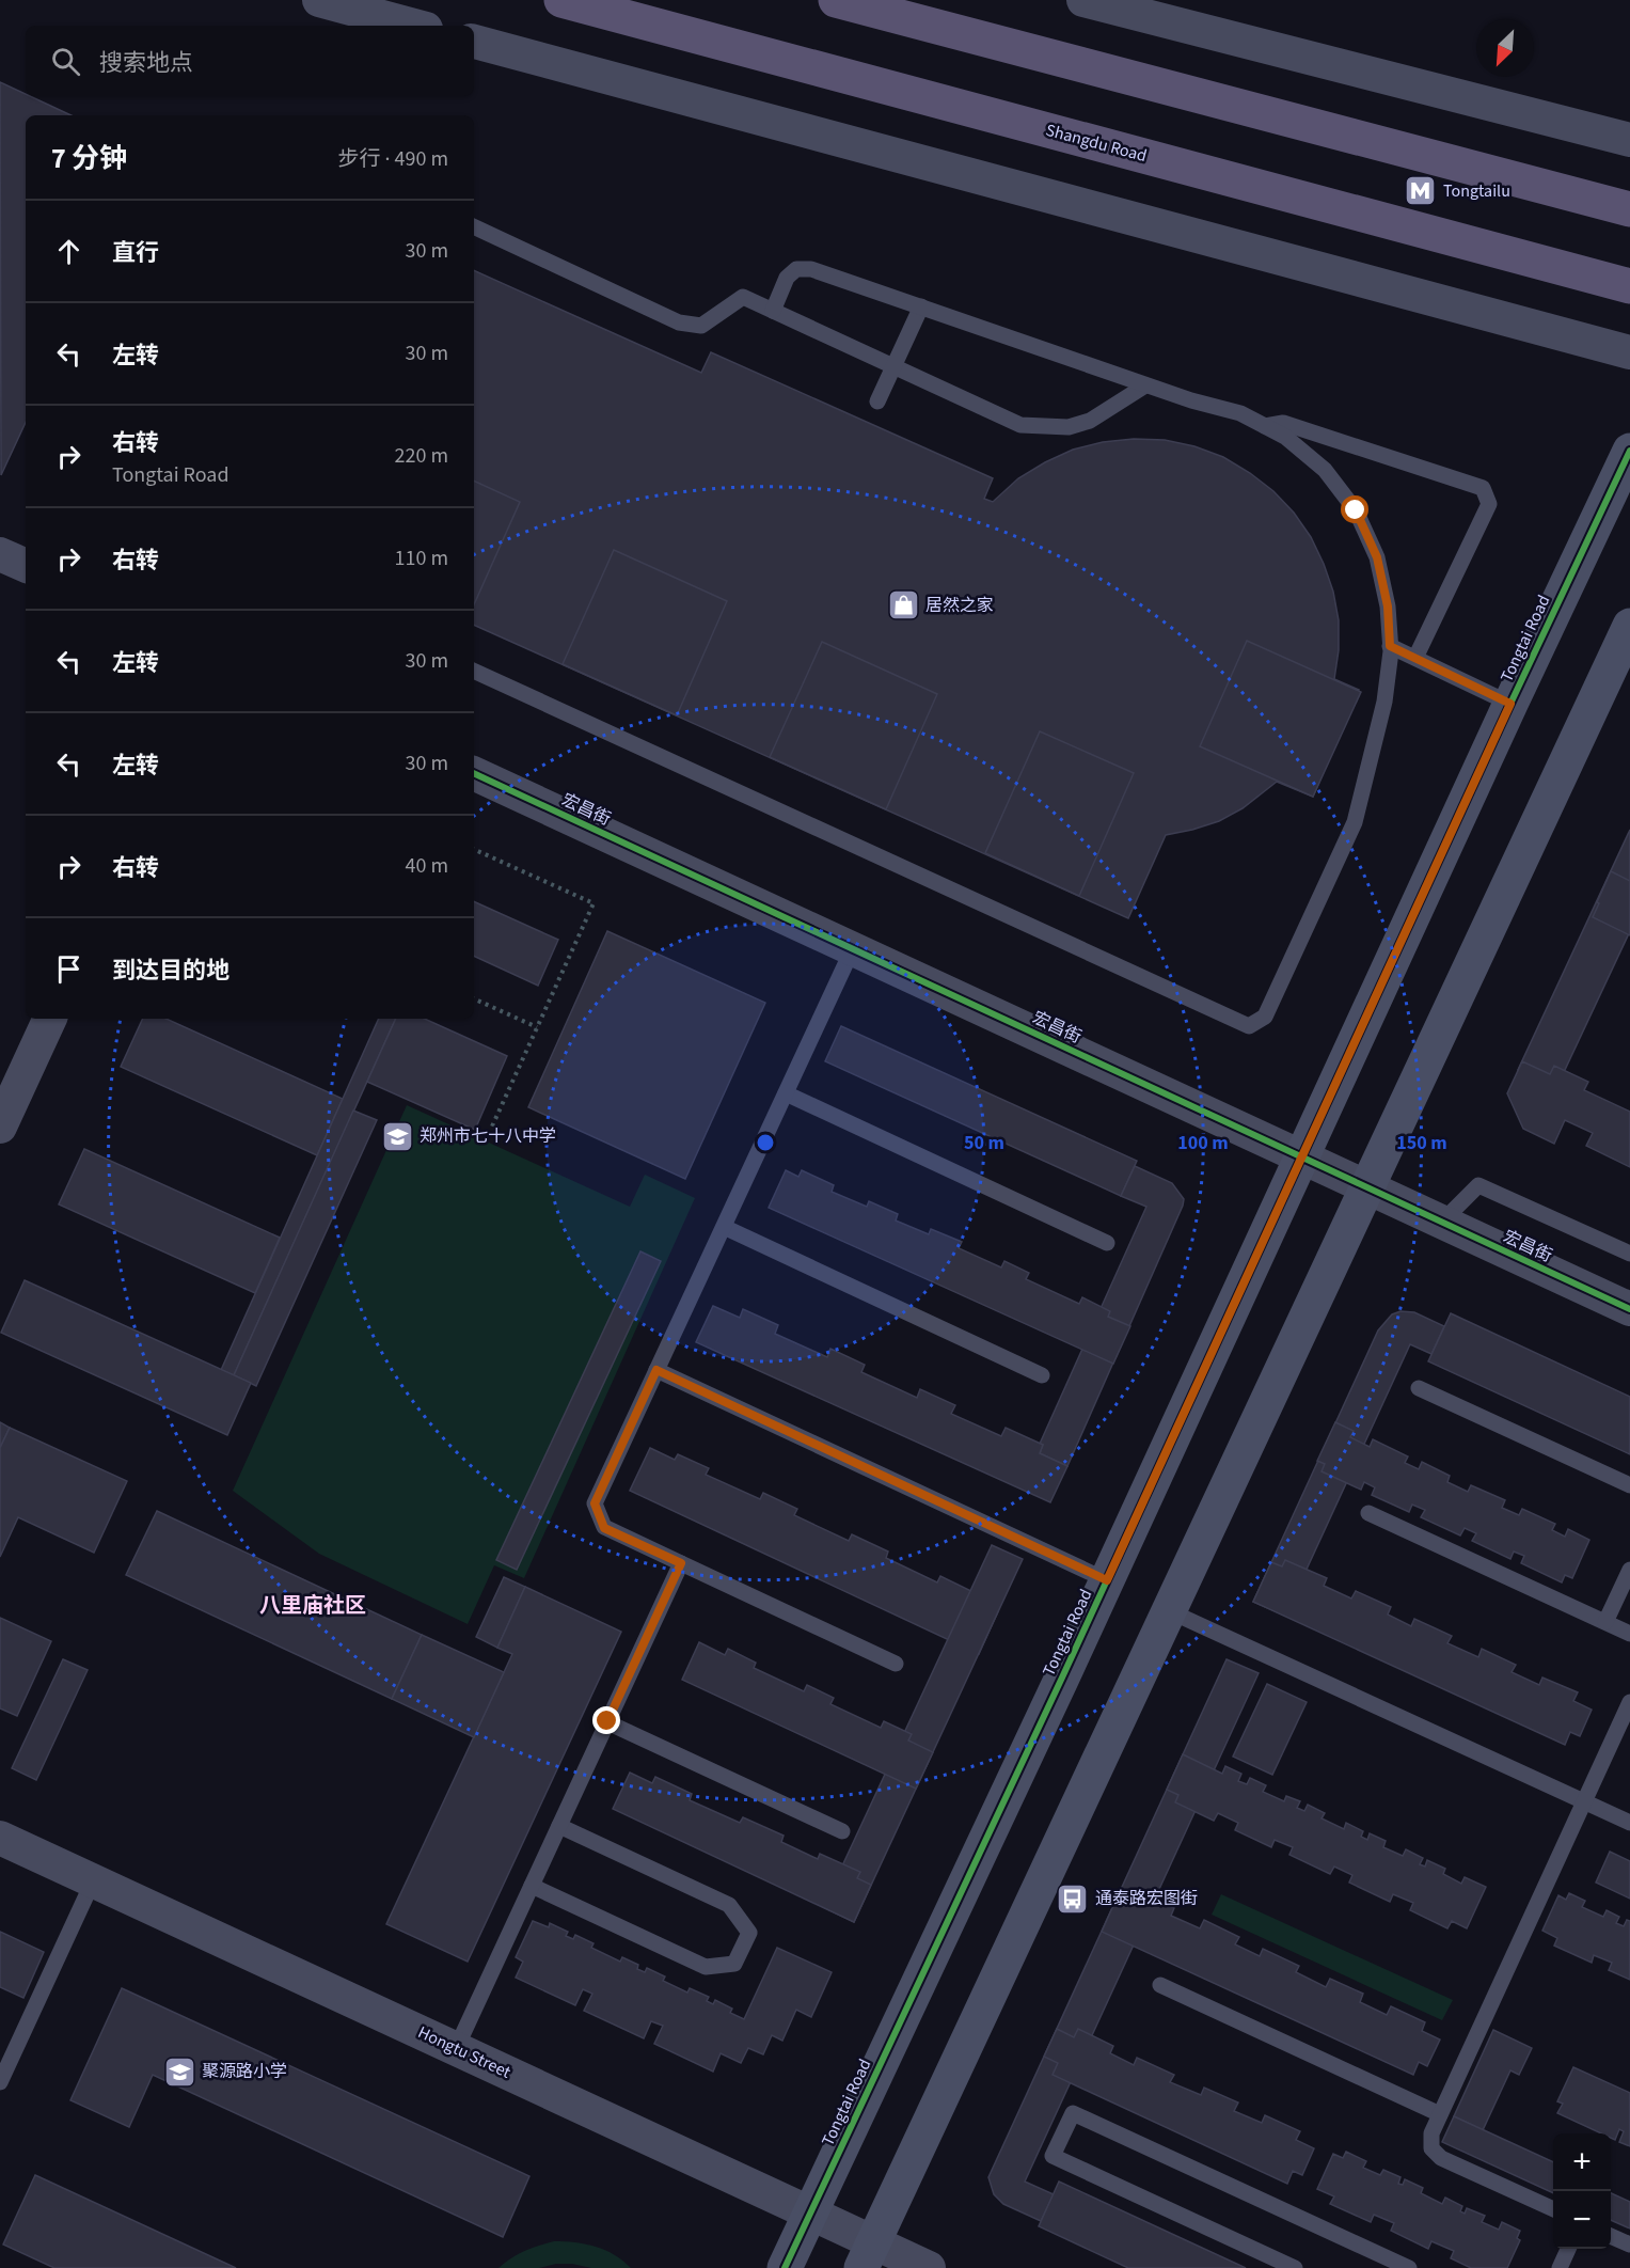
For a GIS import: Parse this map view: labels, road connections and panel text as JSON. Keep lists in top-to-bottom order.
{
  "streets": {
    "main road": ["Shangdu Road"],
    "street": ["Tongtai Road", "宏昌街", "Hongtu Street"]
  },
  "crossings": [
    ["Tongtai Road", "宏昌街"],
    ["Tongtai Road", "Hongtu Street"]
  ],
  "districts": ["八里庙社区"],
  "places": {
    "metro station": ["Tongtailu"],
    "shop": ["居然之家"],
    "school or university": ["郑州市七十八中学", "聚源路小学"],
    "bus stop": ["通泰路宏图街"]
  },
  "north": "bottom left",
  "page": {
    "search": "搜索地点",
    "heading": ["7 分钟", "步行 · 490 m"],
    "list": [
      ["直行", "30 m"],
      ["左转", "30 m"],
      ["右转", "Tongtai Road", "220 m"],
      ["右转", "110 m"],
      ["左转", "30 m"],
      ["左转", "30 m"],
      ["右转", "40 m"],
      "到达目的地"
    ],
    "map_buttons": ["+", "−"]
  },
  "rings": ["50 m", "100 m", "150 m"]
}
